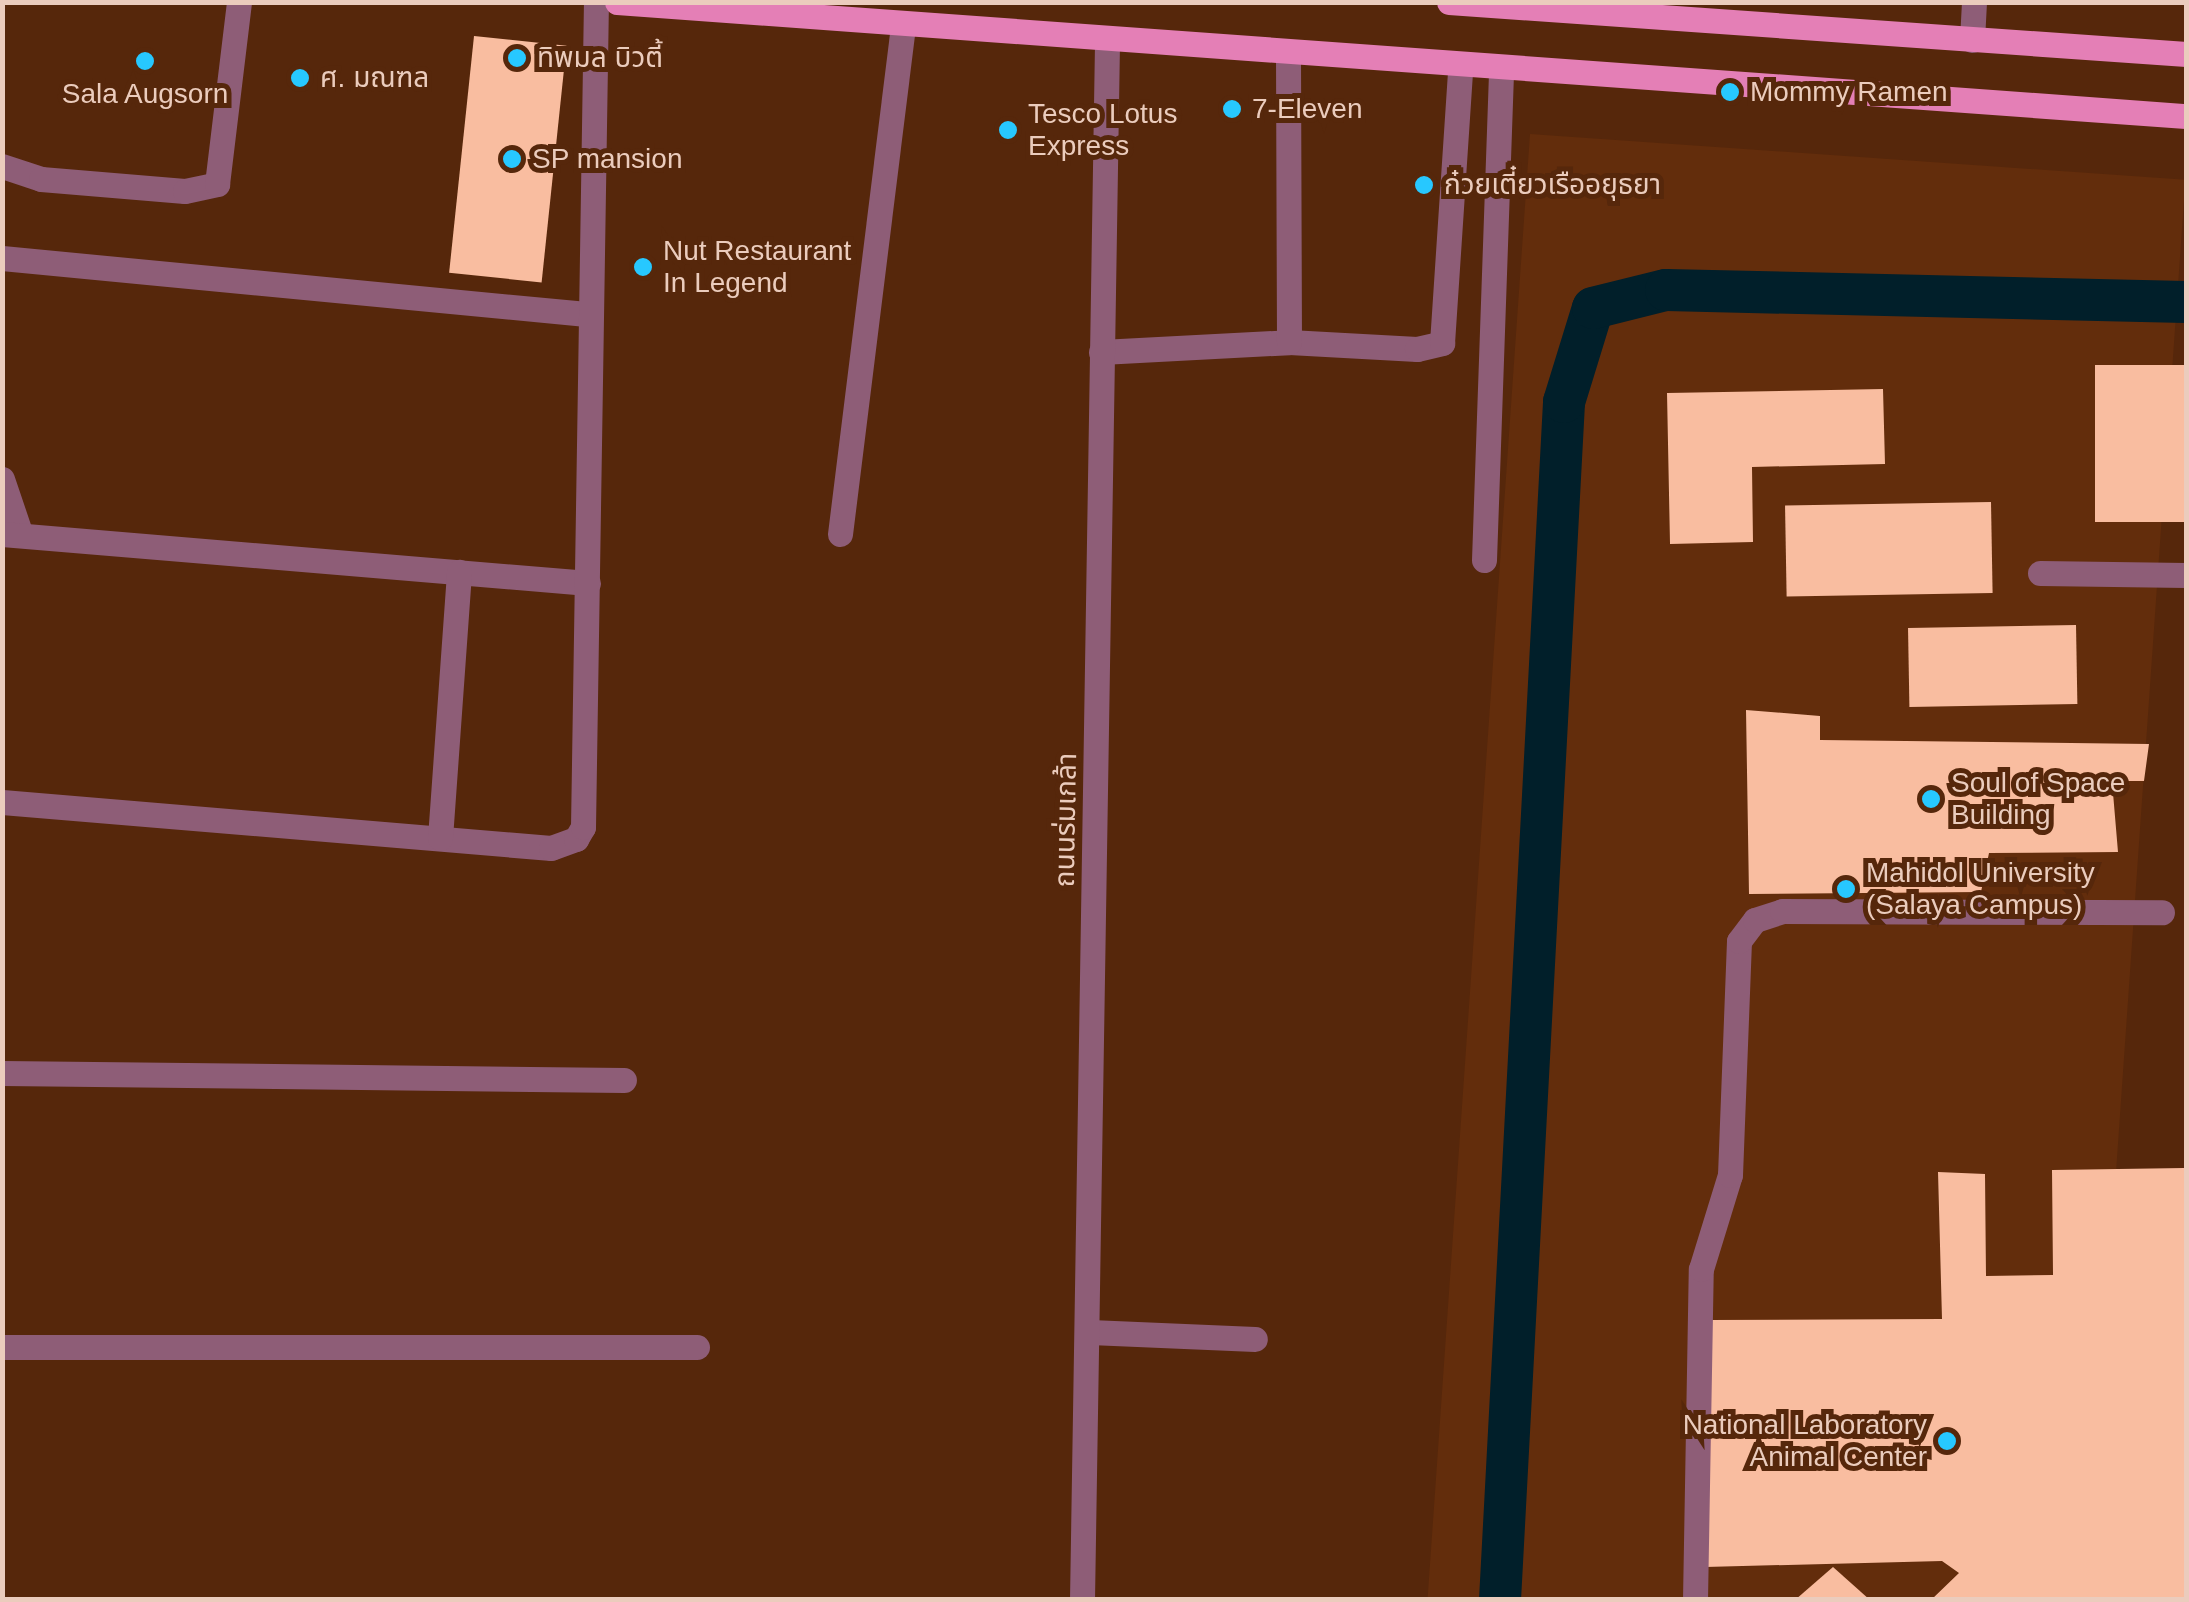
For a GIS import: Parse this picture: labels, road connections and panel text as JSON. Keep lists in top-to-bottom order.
{
  "streets": {
    "street": ["ถนนร่มเกล้า"]
  },
  "places": [
    "ทิพมล บิวตี้",
    "Sala Augsorn",
    "ศ. มณฑล",
    "Mommy Ramen",
    "7-Eleven",
    "Tesco Lotus Express",
    "SP mansion",
    "ก๋วยเตี๋ยวเรืออยุธยา",
    "Nut Restaurant In Legend",
    "Soul of Space Building",
    "Mahidol University (Salaya Campus)",
    "National Laboratory Animal Center"
  ]
}
